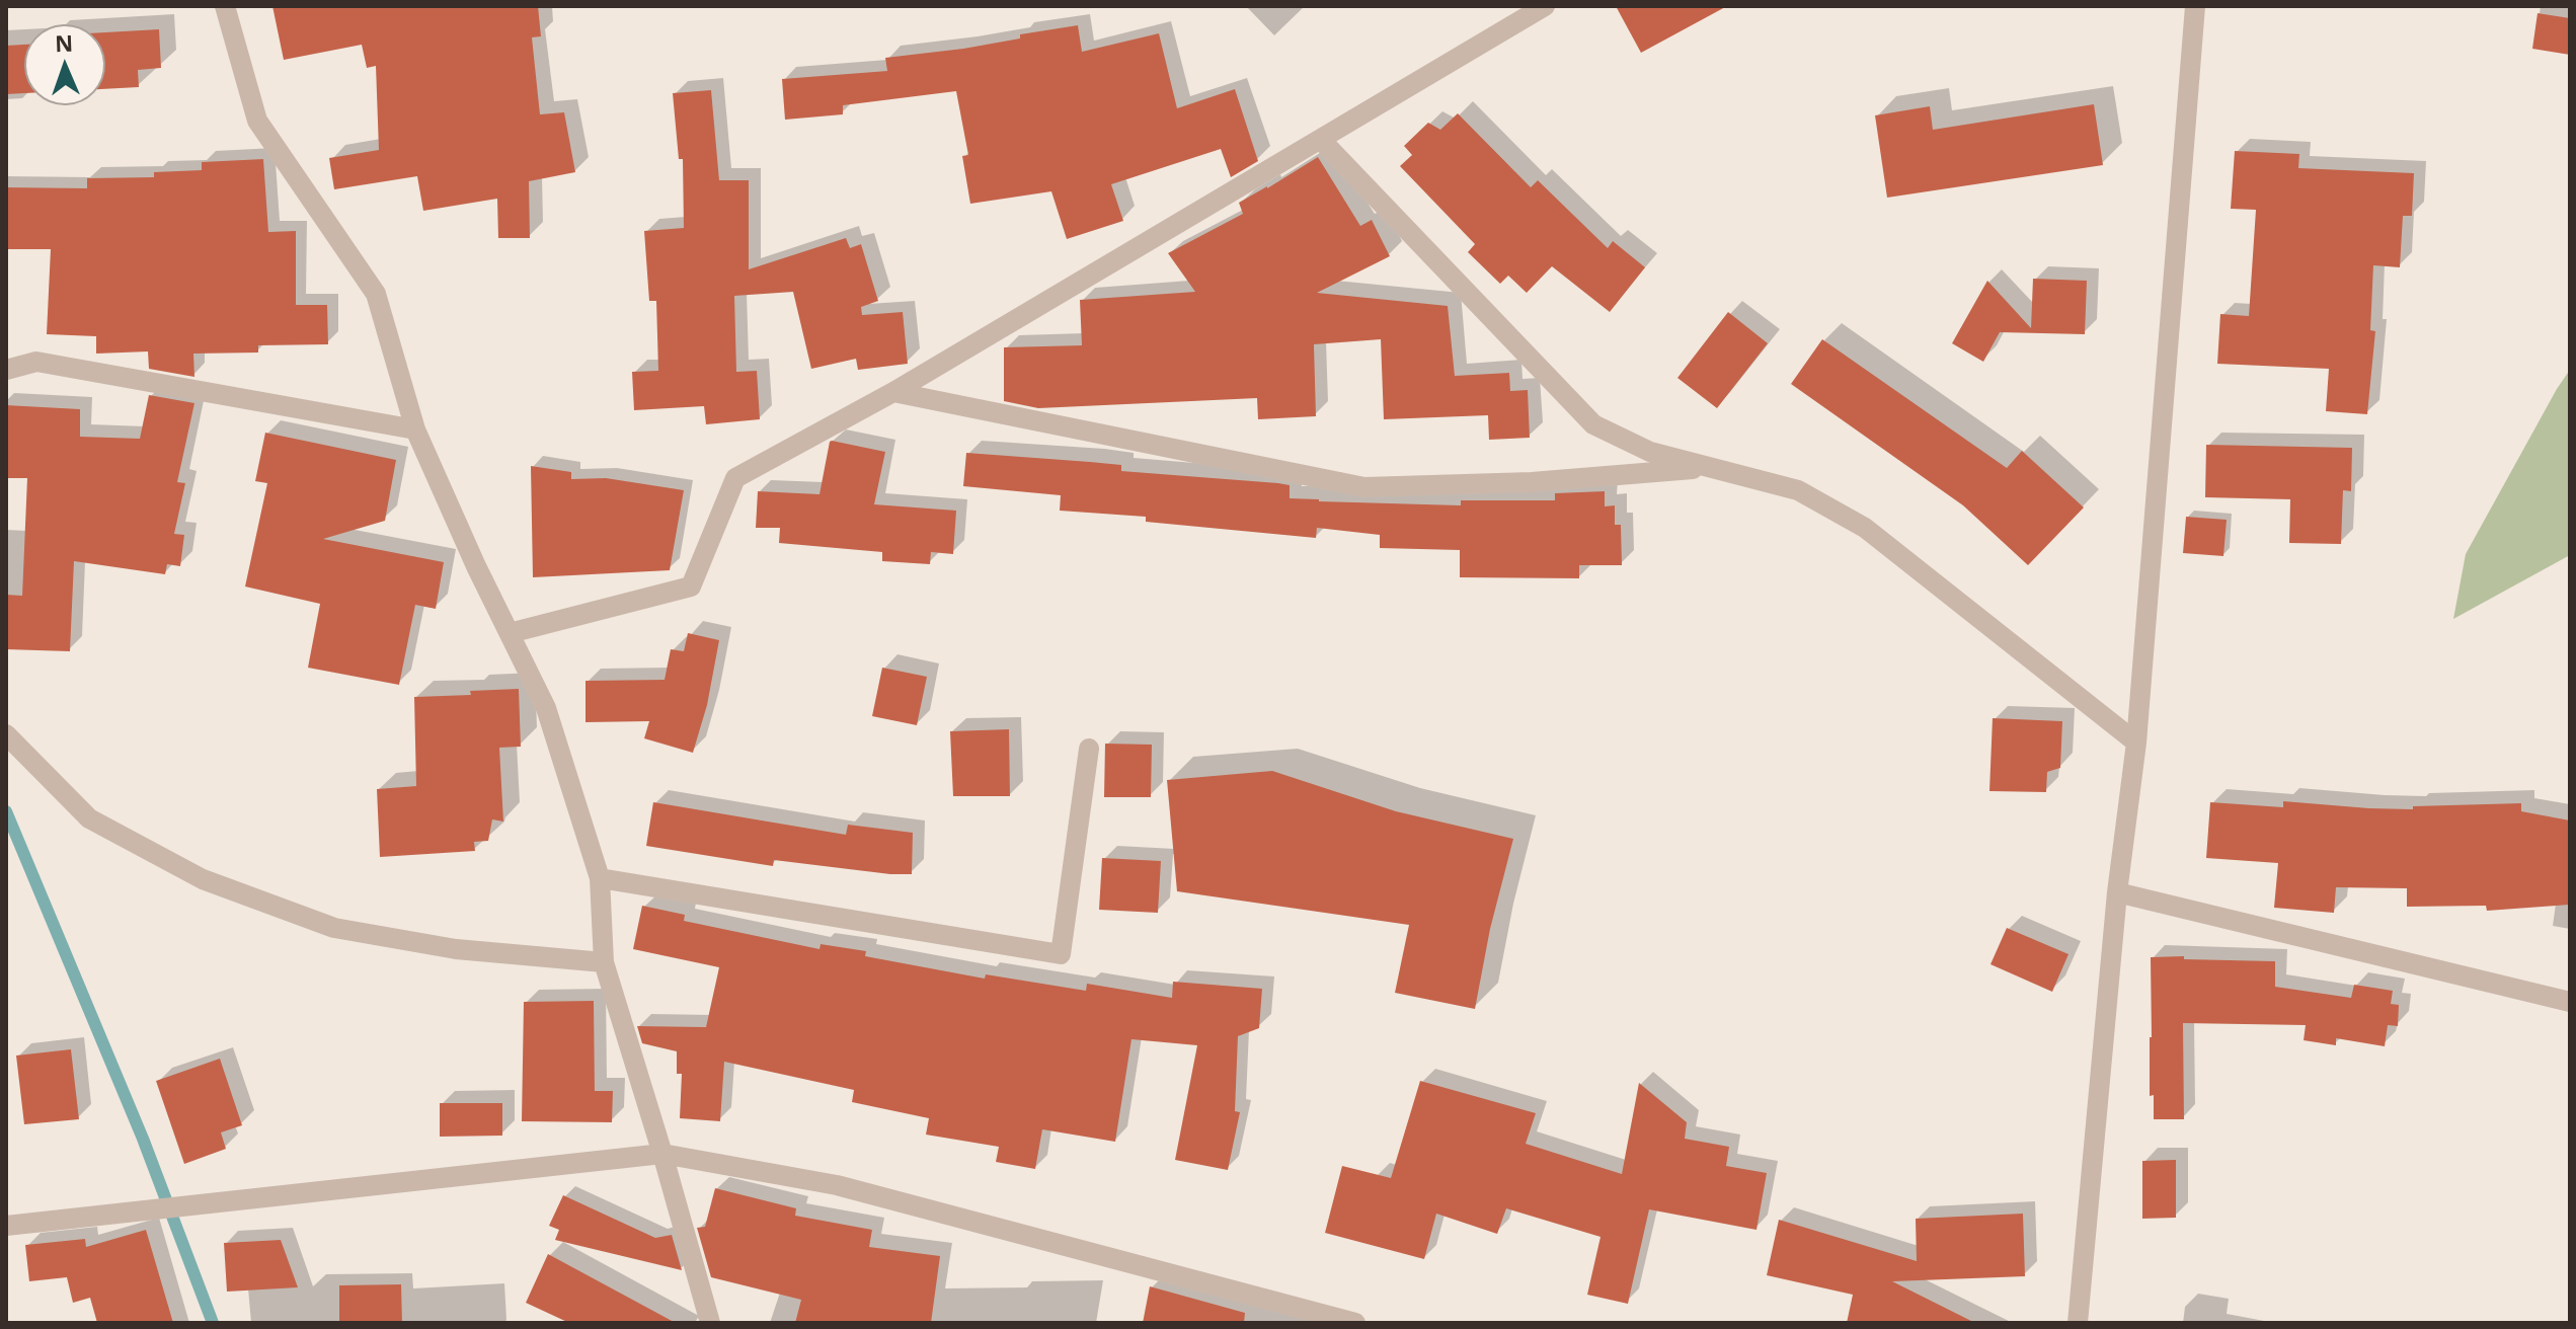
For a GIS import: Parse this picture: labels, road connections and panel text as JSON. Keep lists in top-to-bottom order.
{
  "north": "top"
}
